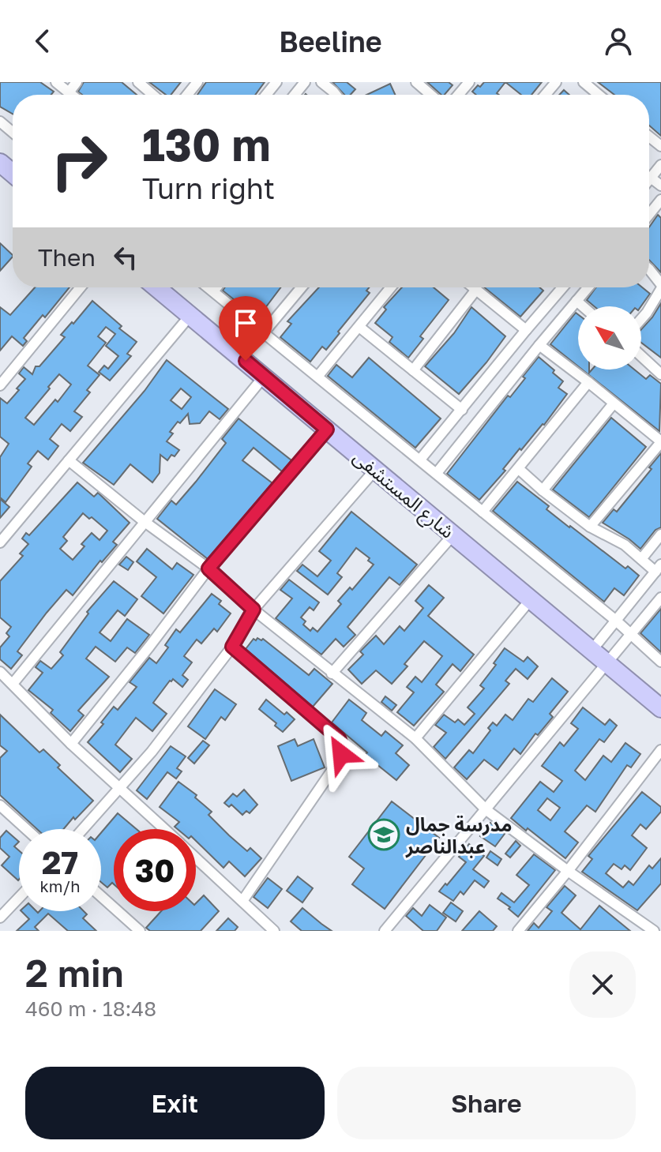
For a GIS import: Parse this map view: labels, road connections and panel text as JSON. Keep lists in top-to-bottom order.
{
  "streets": {
    "highway": ["شارع المستشفى"]
  },
  "places": {
    "school or university": ["مدرسة جمال عبدالناصر"]
  },
  "north": "top left",
  "page": {
    "header": "Beeline",
    "turn": ["130 m", "Turn right"],
    "then": "Then",
    "speed": "27 km/h",
    "limit": "30",
    "heading": ["2 min", "460 m · 18:48"],
    "buttons": ["Exit", "Share"]
  }
}
